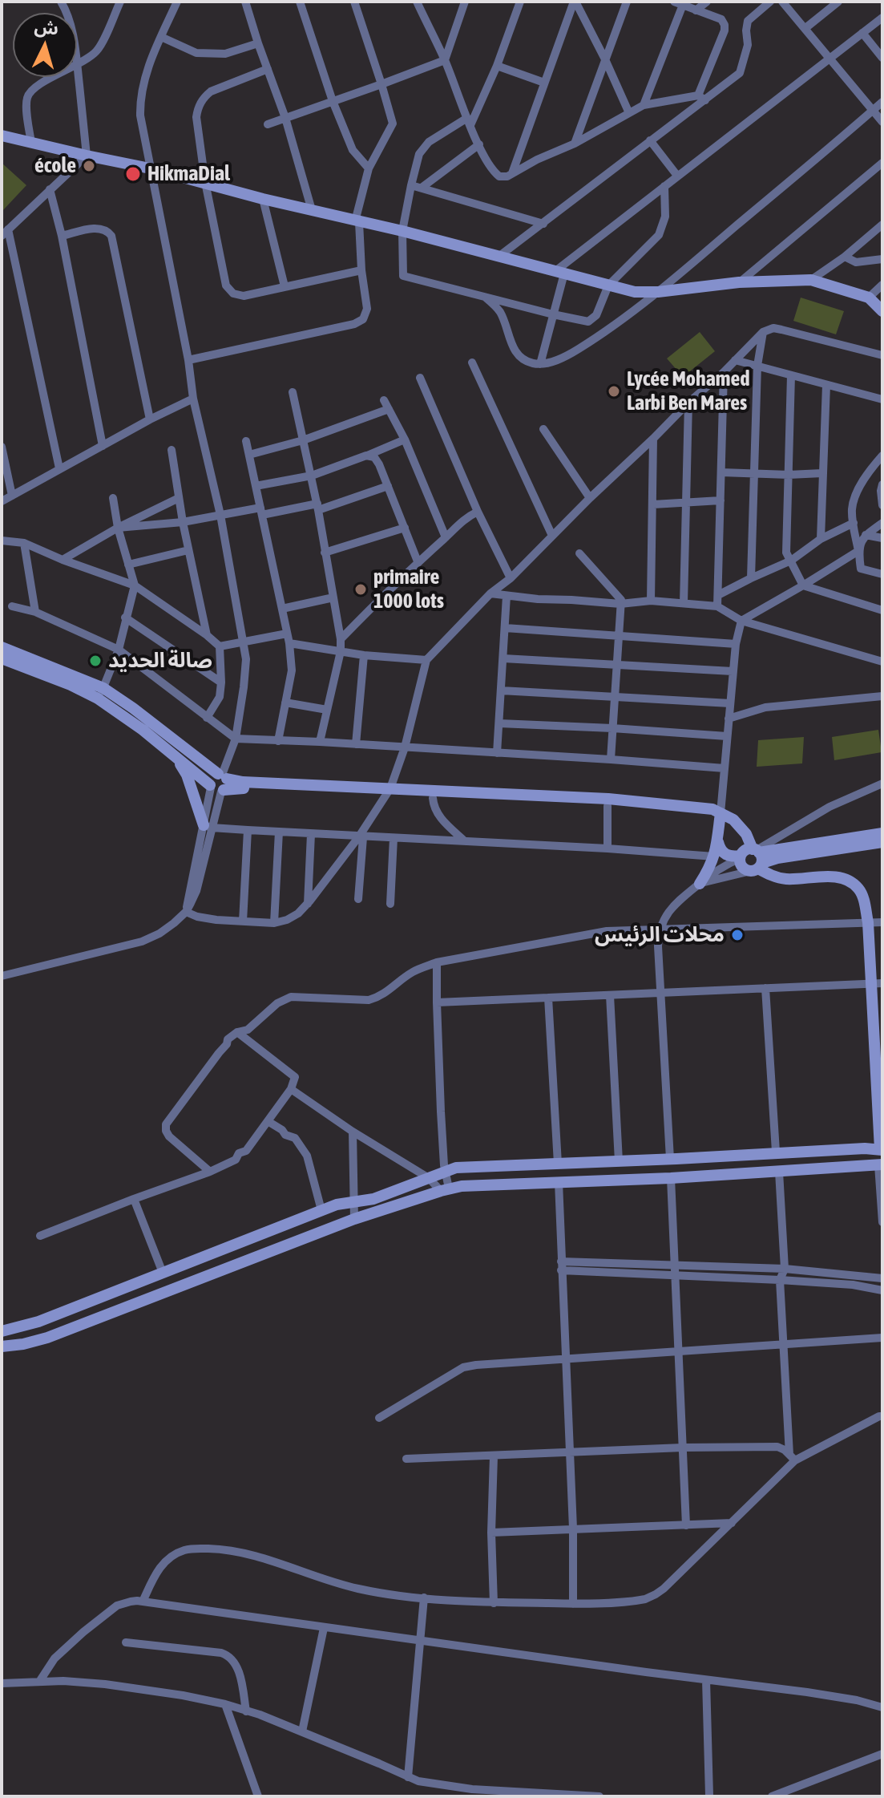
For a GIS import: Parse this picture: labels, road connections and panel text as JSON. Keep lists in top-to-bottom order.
{
  "places": [
    "école",
    "HikmaDial",
    "Lycée Mohamed Larbi Ben Mares",
    "primaire 1000 lots",
    "صالة الحديد",
    "محلات الرئيس"
  ],
  "north": "top"
}
